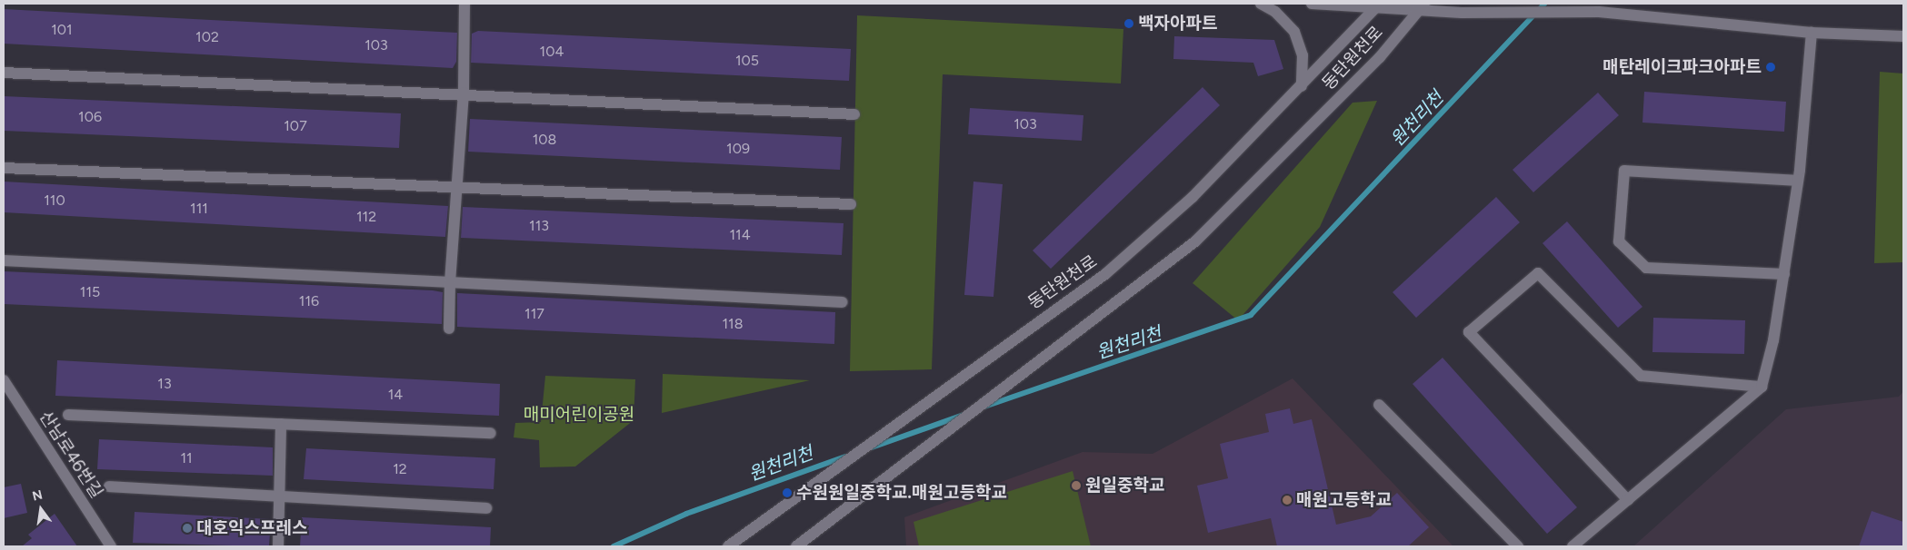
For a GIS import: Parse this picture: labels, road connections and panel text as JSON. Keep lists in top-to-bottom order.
{
  "streets": {
    "street": ["동탄원천로", "산남로46번길"]
  },
  "water": ["원천리천"],
  "parks": ["매미어린이공원"],
  "places": [
    "백자아파트",
    "매탄레이크파크아파트",
    "원일중학교",
    "수원원일중학교.매원고등학교",
    "매원고등학교",
    "대호익스프레스"
  ],
  "house_numbers": [
    "101",
    "102",
    "103",
    "104",
    "105",
    "106",
    "103",
    "107",
    "108",
    "109",
    "110",
    "111",
    "112",
    "113",
    "114",
    "115",
    "116",
    "117",
    "118",
    "13",
    "14",
    "11",
    "12"
  ],
  "north": "top"
}
